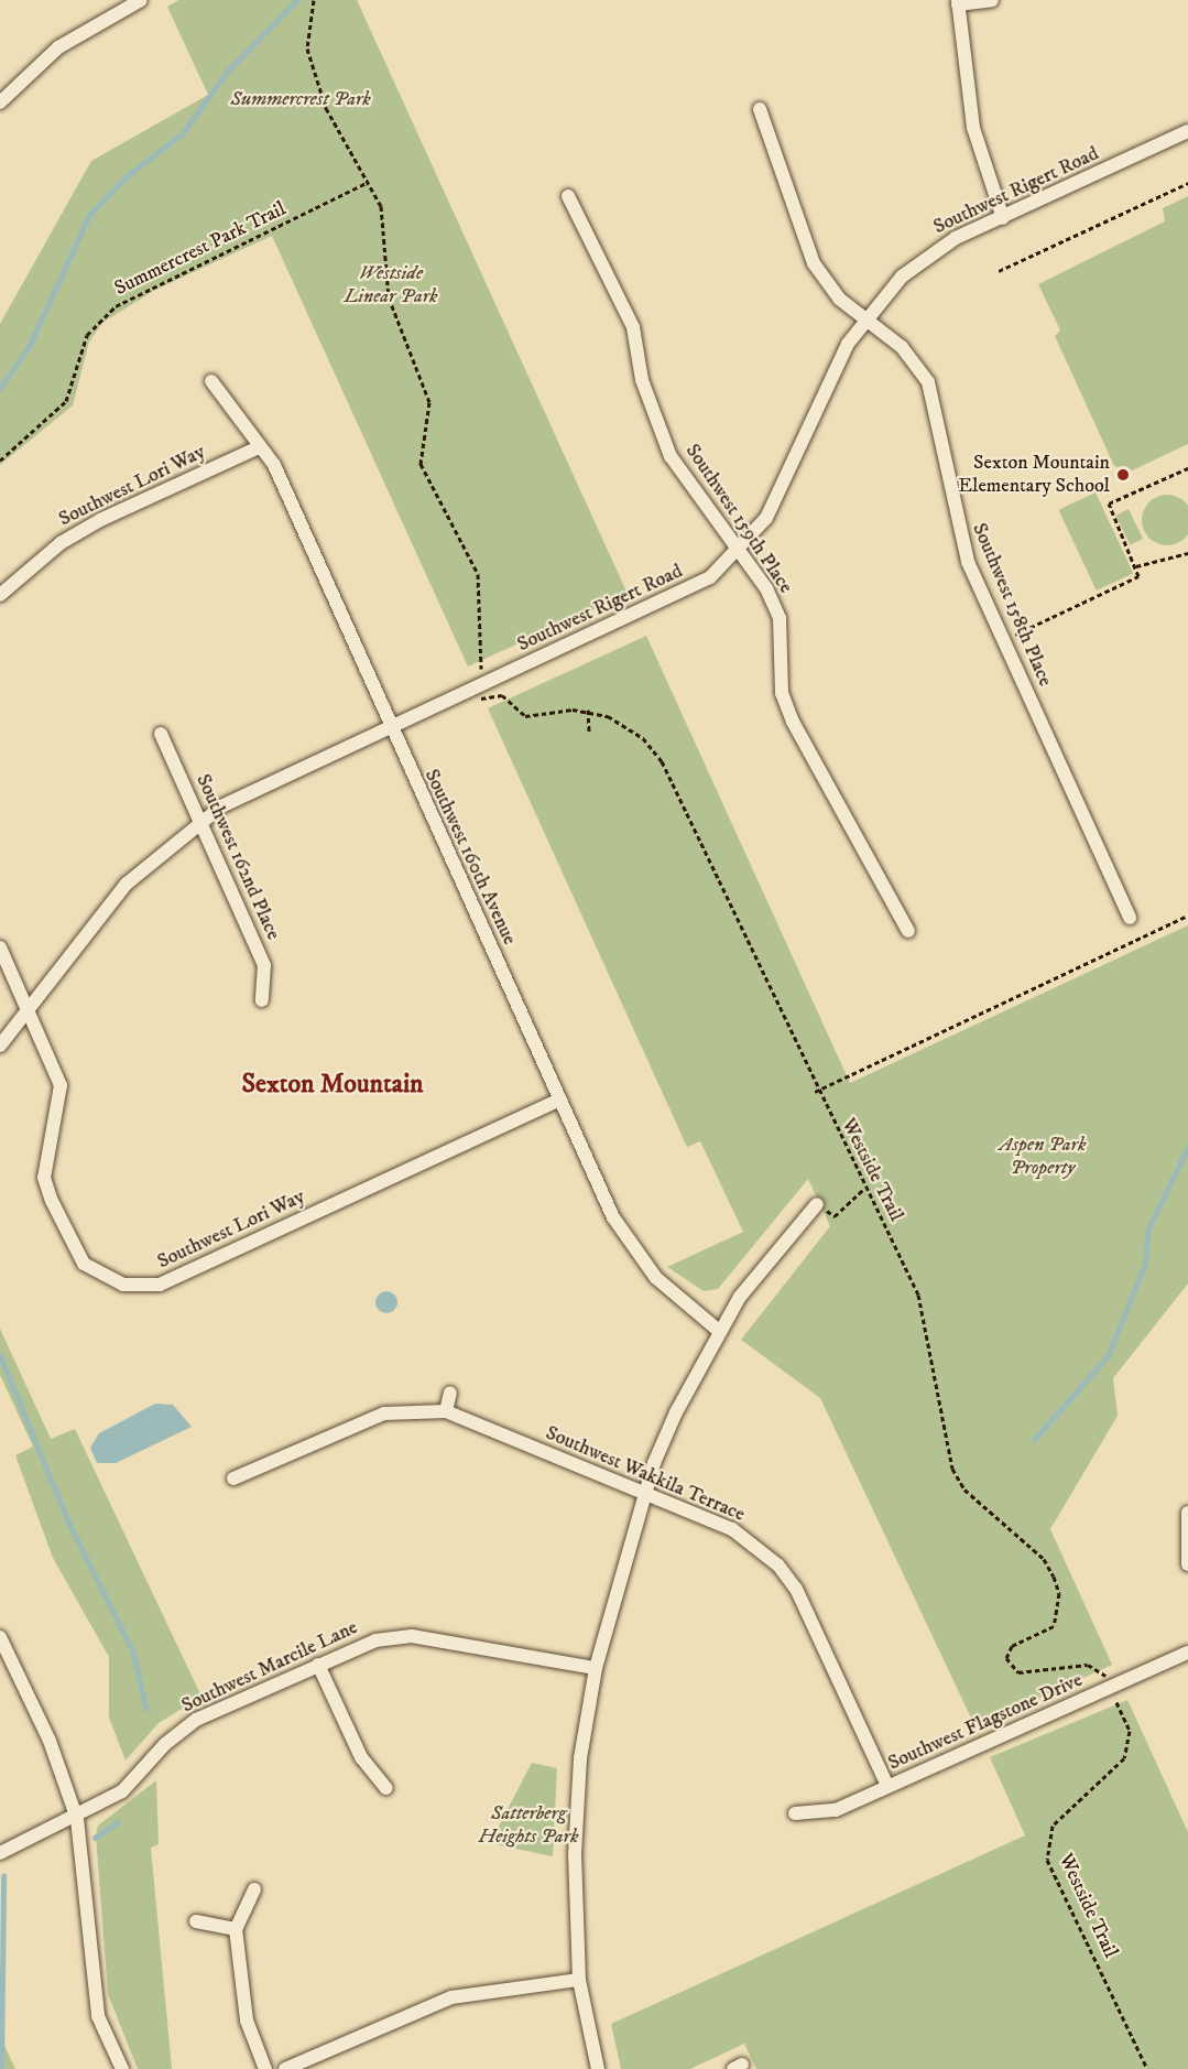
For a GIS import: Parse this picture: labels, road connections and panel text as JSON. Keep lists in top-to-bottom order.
{
  "streets": {
    "street": [
      "Southwest Rigert Road",
      "Southwest Lori Way",
      "Southwest 159th Place",
      "Southwest 158th Place",
      "Southwest 162nd Place",
      "Southwest 160th Avenue",
      "Southwest Wakkila Terrace",
      "Southwest Marcile Lane",
      "Southwest Flagstone Drive"
    ],
    "path": ["Summercrest Park Trail", "Westside Trail"]
  },
  "crossings": [
    ["Southwest Rigert Road", "Southwest Lori Way"],
    ["Southwest Rigert Road", "Southwest 159th Place"],
    ["Southwest Rigert Road", "Southwest 158th Place"],
    ["Southwest Rigert Road", "Southwest 162nd Place"],
    ["Southwest Rigert Road", "Southwest 160th Avenue"],
    ["Southwest Lori Way", "Southwest 160th Avenue"],
    ["Southwest Wakkila Terrace", "Southwest Flagstone Drive"]
  ],
  "districts": ["Sexton Mountain"],
  "parks": [
    "Summercrest Park",
    "Westside Linear Park",
    "Aspen Park Property",
    "Satterberg Heights Park"
  ],
  "places": ["Sexton Mountain Elementary School"]
}
